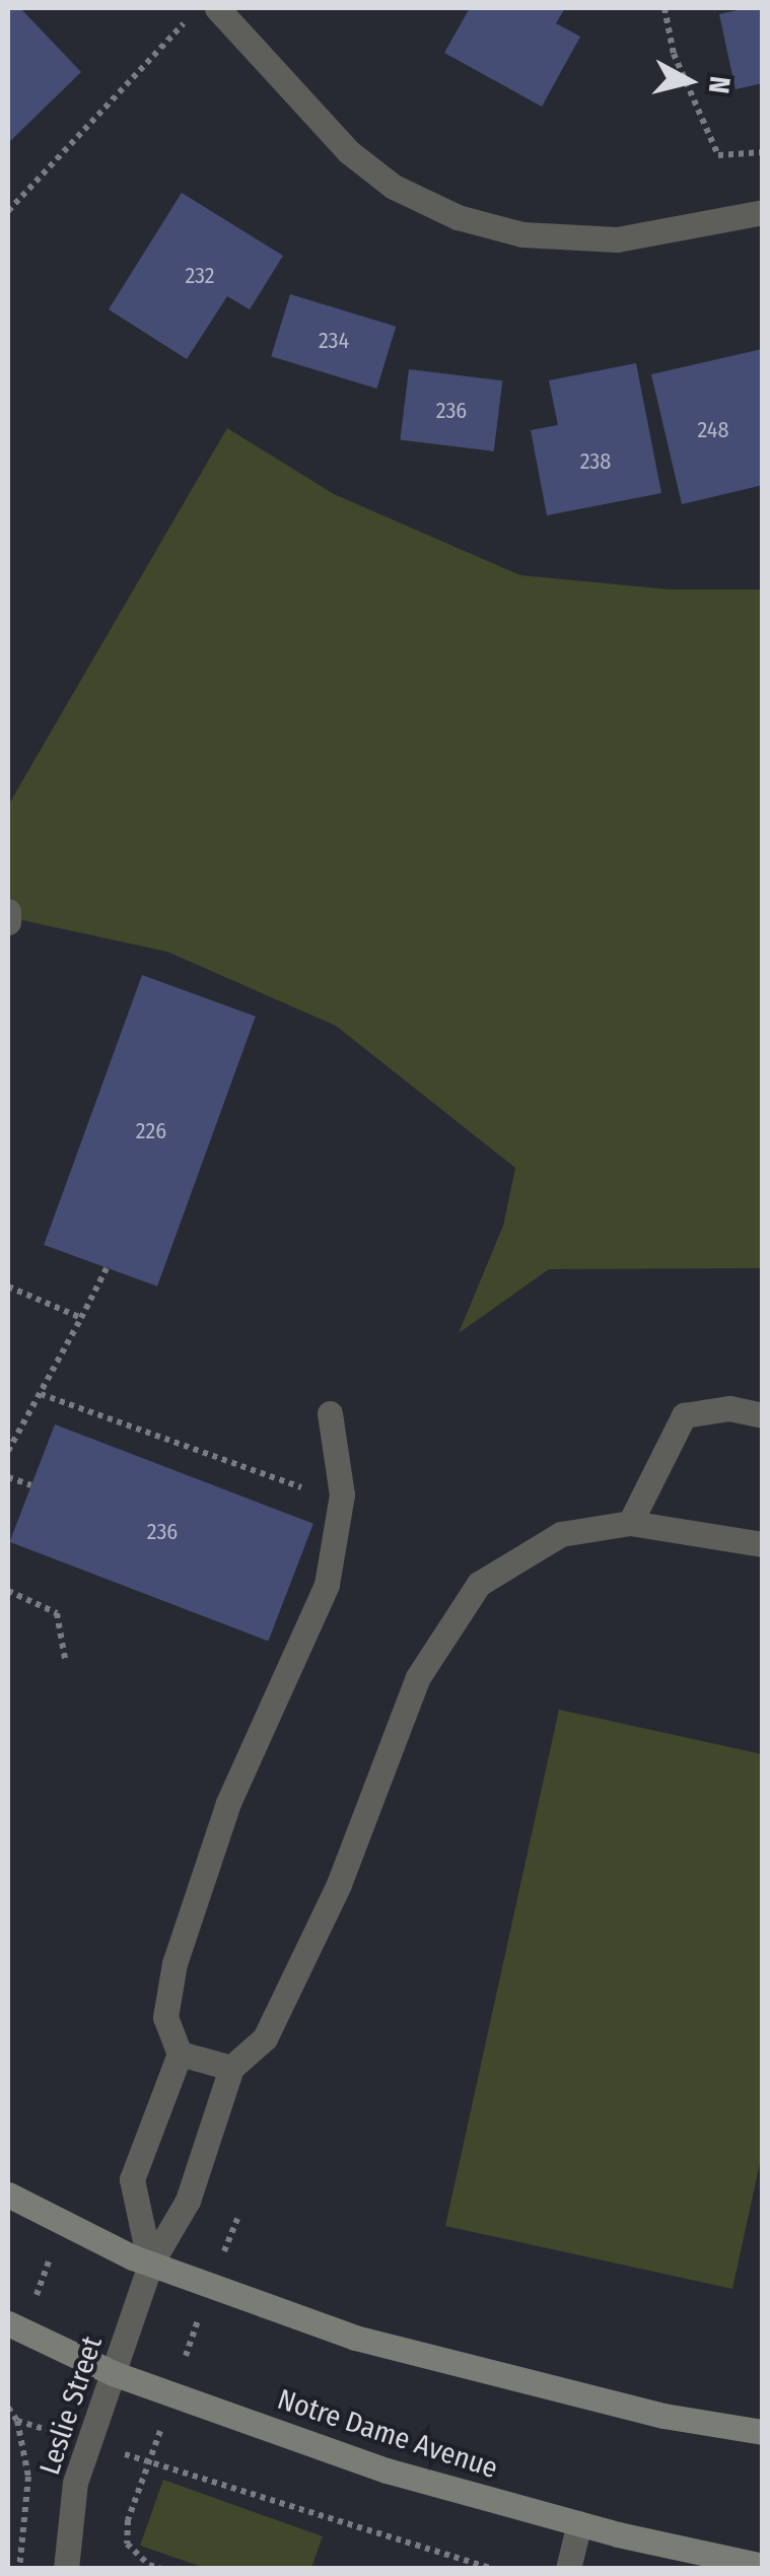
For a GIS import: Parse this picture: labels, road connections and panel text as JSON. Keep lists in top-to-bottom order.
{
  "streets": {
    "main road": ["Notre Dame Avenue"],
    "street": ["Leslie Street"]
  },
  "crossings": [
    ["Leslie Street", "Notre Dame Avenue"]
  ],
  "house_numbers": [
    "232",
    "234",
    "236",
    "248",
    "238",
    "226",
    "236"
  ],
  "north": "right"
}
